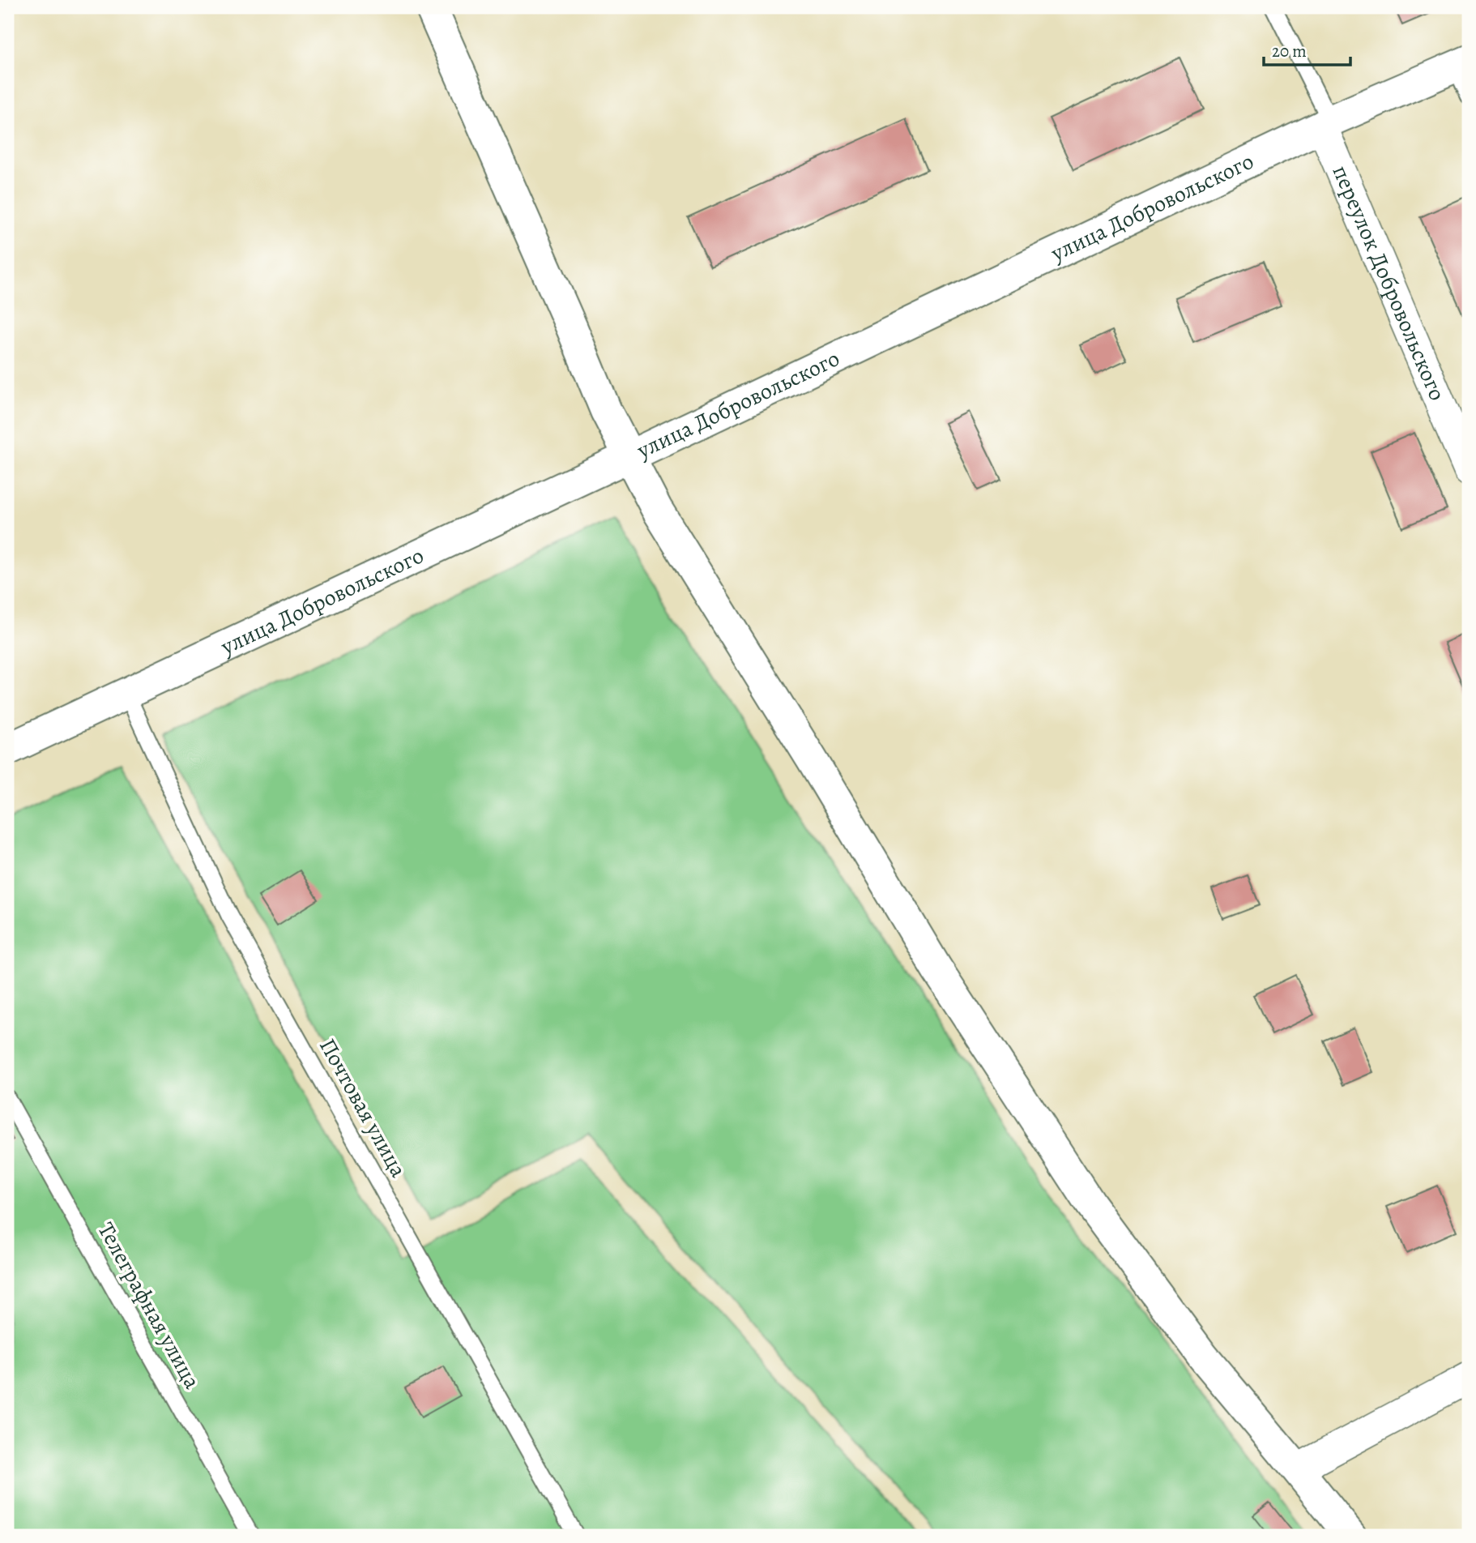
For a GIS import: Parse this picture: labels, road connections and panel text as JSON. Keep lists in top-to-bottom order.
{
  "streets": {
    "street": ["улица Добровольского", "переулок Добровольского"],
    "lane": ["Почтовая улица", "Телеграфная улица"]
  },
  "crossings": [
    ["улица Добровольского", "переулок Добровольского"],
    ["улица Добровольского", "Почтовая улица"]
  ],
  "scale_bar": "20 m"
}
